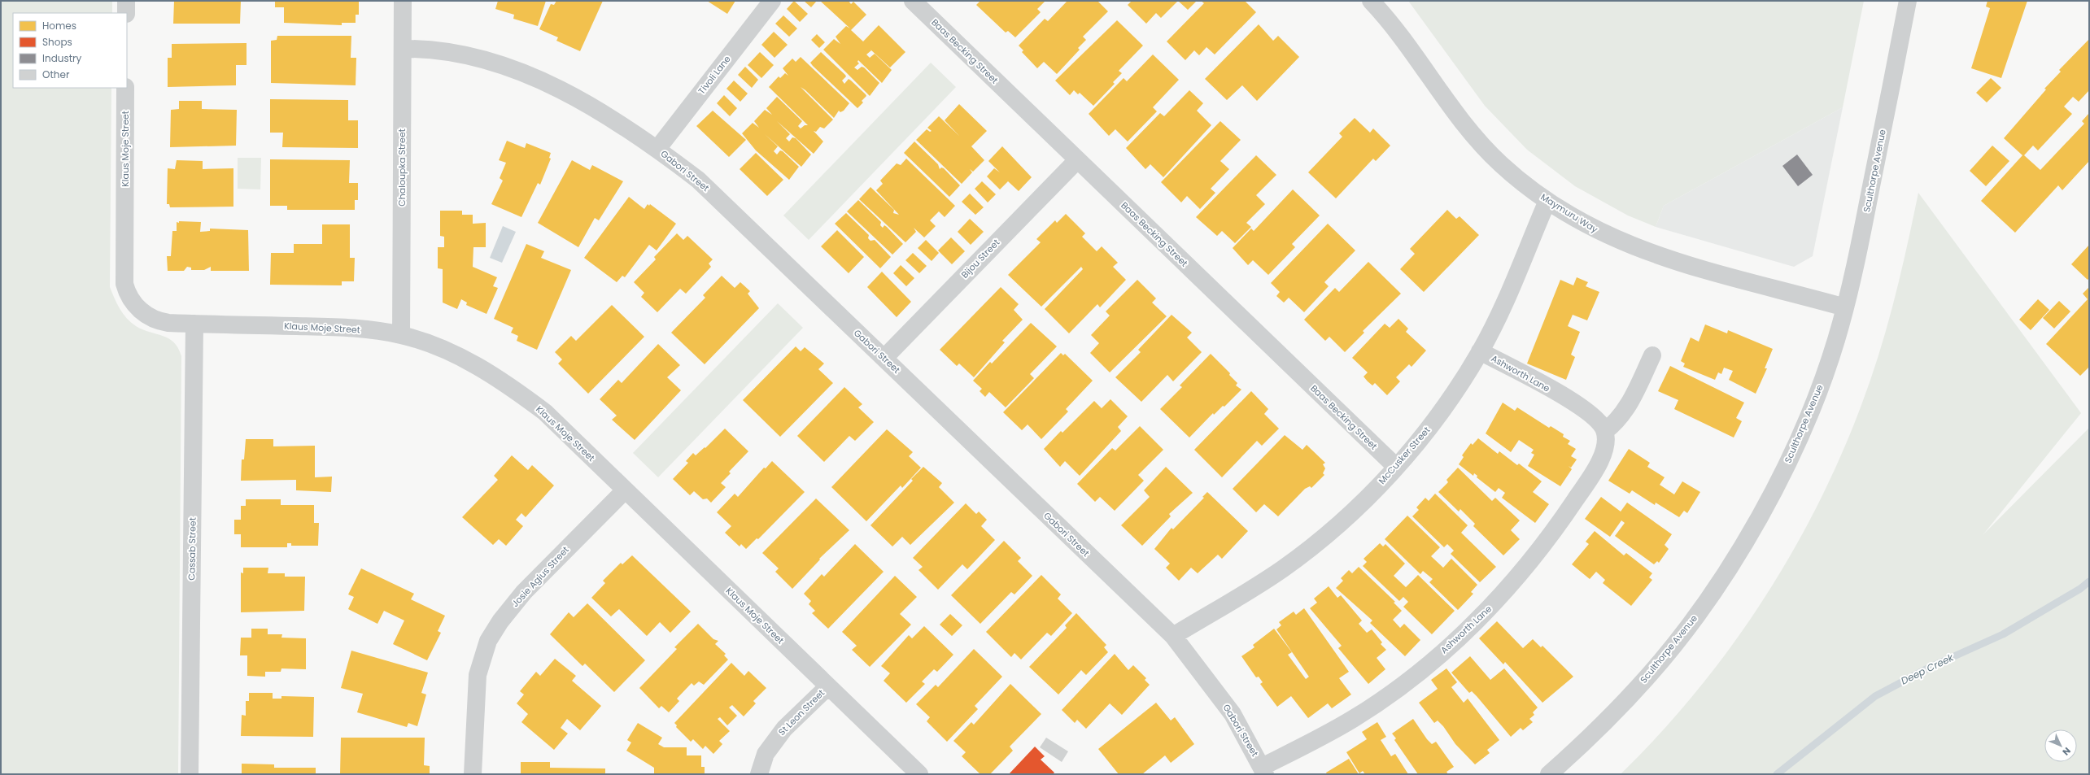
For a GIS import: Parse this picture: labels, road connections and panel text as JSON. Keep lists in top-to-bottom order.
{
  "streets": {
    "street": [
      "Baas Becking Street",
      "Tivoli Lane",
      "Klaus Moje Street",
      "Chaloupka Street",
      "Gabori Street",
      "Sculthorpe Avenue",
      "Maymuru Way",
      "Bijou Street",
      "Ashworth Lane",
      "McCusker Street",
      "Cassab Street",
      "Josie Agius Street",
      "St Leon Street"
    ]
  },
  "crossings": [
    ["Baas Becking Street", "Bijou Street"],
    ["Baas Becking Street", "McCusker Street"],
    ["Tivoli Lane", "Gabori Street"],
    ["Klaus Moje Street", "Chaloupka Street"],
    ["Klaus Moje Street", "Cassab Street"],
    ["Klaus Moje Street", "Josie Agius Street"],
    ["Klaus Moje Street", "St Leon Street"],
    ["Chaloupka Street", "Gabori Street"],
    ["Gabori Street", "Bijou Street"],
    ["Gabori Street", "Ashworth Lane"],
    ["Gabori Street", "McCusker Street"],
    ["Sculthorpe Avenue", "Maymuru Way"],
    ["Maymuru Way", "McCusker Street"],
    ["Ashworth Lane", "McCusker Street"]
  ],
  "water": ["Deep Creek"],
  "legend": [
    "Homes",
    "Shops",
    "Industry",
    "Other"
  ],
  "north": "bottom right"
}
